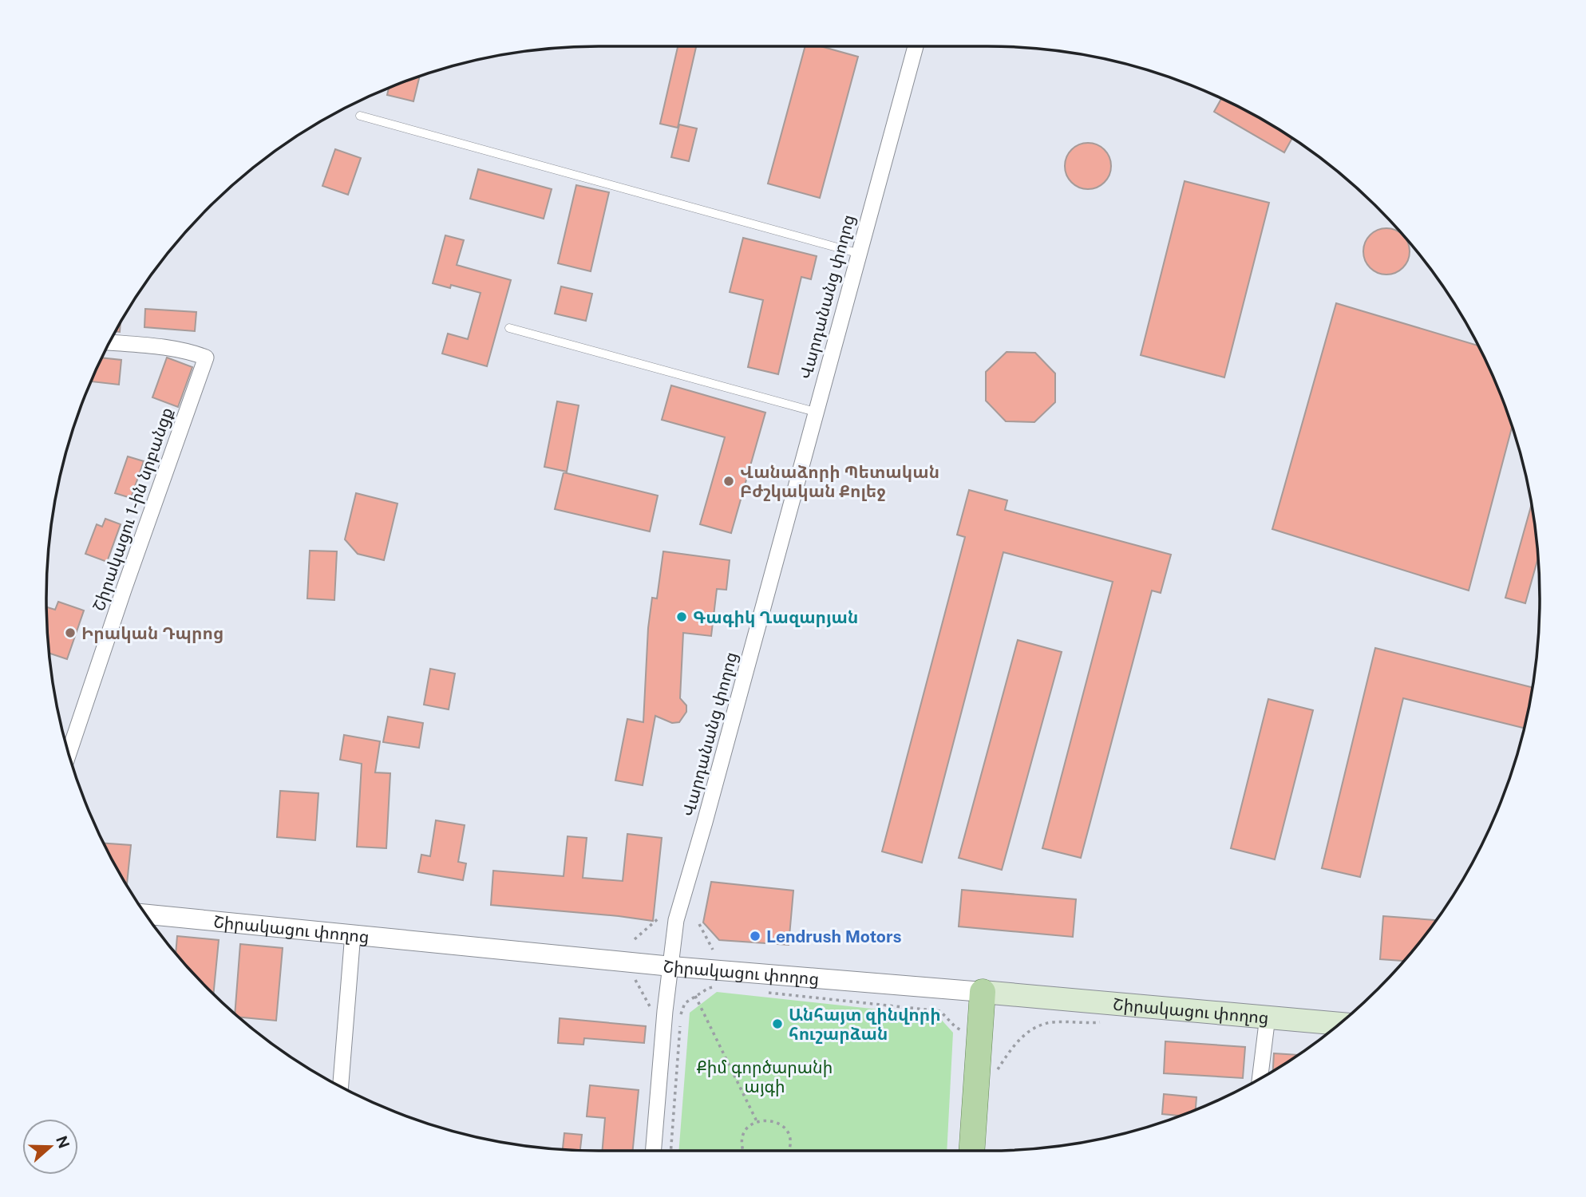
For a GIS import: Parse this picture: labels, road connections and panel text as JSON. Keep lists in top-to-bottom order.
{
  "streets": {
    "main road": ["Շիրակացու փողոց"],
    "street": ["Վարդանանց փողոց", "Շիրակացու 1-ին նրբանցք"]
  },
  "crossings": [
    ["Վարդանանց փողոց", "Շիրակացու փողոց"]
  ],
  "parks": ["Քիմ գործարանի այգի"],
  "places": [
    "Վանաձորի Պետական Բժշկական Քոլեջ",
    "Գագիկ Ղազարյան",
    "Իրական Դպրոց",
    "Lendrush Motors",
    "Անհայտ զինվորի հուշարձան"
  ],
  "north": "right"
}
